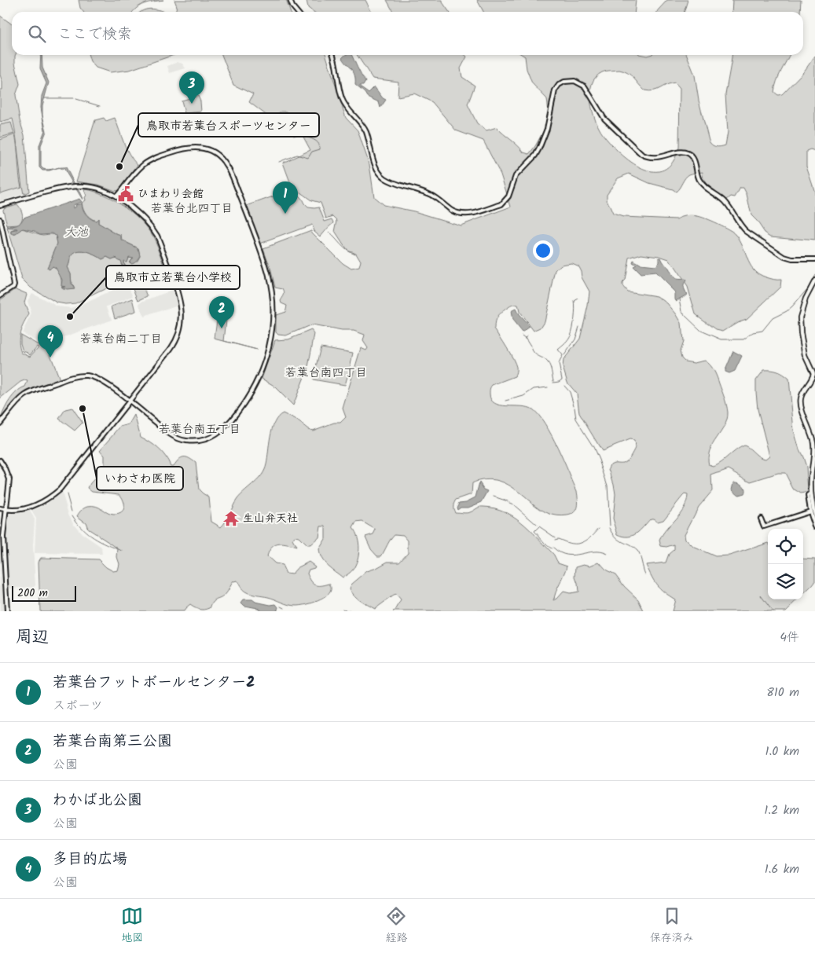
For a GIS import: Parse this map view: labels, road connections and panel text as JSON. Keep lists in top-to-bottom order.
{
  "districts": [
    "若葉台北四丁目",
    "若葉台南二丁目",
    "若葉台南四丁目",
    "若葉台南五丁目"
  ],
  "water": ["大池"],
  "places": {
    "other": ["鳥取市若葉台スポーツセンター", "鳥取市立若葉台小学校", "いわさわ医院"],
    "public building": ["ひまわり会館"],
    "temple": ["生山弁天社"]
  },
  "scale_bar": "200 m",
  "page": {
    "search": "ここで検索",
    "pins": [
      "3",
      "1",
      "2",
      "4"
    ],
    "scale": "200 m",
    "heading": ["周辺", "4件"],
    "list": [
      {
        "mark": "1",
        "name": "若葉台フットボールセンター2",
        "note": "スポーツ",
        "value": "810 m"
      },
      {
        "mark": "2",
        "name": "若葉台南第三公園",
        "note": "公園",
        "value": "1.0 km"
      },
      {
        "mark": "3",
        "name": "わかば北公園",
        "note": "公園",
        "value": "1.2 km"
      },
      {
        "mark": "4",
        "name": "多目的広場",
        "note": "公園",
        "value": "1.6 km"
      }
    ],
    "nav": ["地図", "経路", "保存済み"]
  }
}
